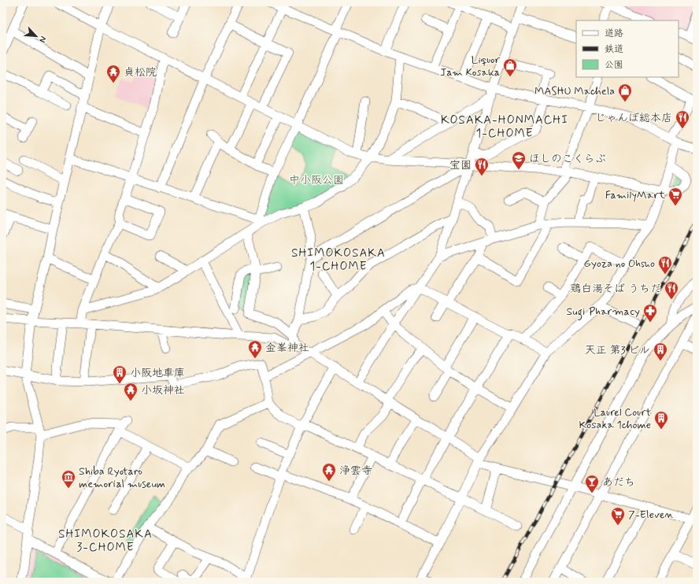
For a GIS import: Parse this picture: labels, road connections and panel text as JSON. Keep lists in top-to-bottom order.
{
  "districts": ["KOSAKA-HONMACHI 1-CHOME", "SHIMOKOSAKA 1-CHOME", "SHIMOKOSAKA 3-CHOME"],
  "parks": ["中小阪公園"],
  "places": {
    "shop": ["Liquor Jam Kosaka", "MASHU Machela"],
    "temple": [
      "貞松院",
      "金峯神社",
      "小坂神社",
      "浄雲寺"
    ],
    "restaurant": [
      "じゃんぼ総本店",
      "宝園",
      "Gyoza no Ohsho",
      "鶏白湯そば うちだ"
    ],
    "school or university": ["ほしのこくらぶ"],
    "supermarket": ["FamilyMart", "7-Eleven"],
    "pharmacy": ["Sugi Pharmacy"],
    "building": ["天正 第3 ビル", "小阪地車庫", "Laurel Court Kosaka 1chome"],
    "museum": ["Shiba Ryotaro memorial museum"],
    "bar": ["あだち"]
  },
  "legend": ["道路", "鉄道", "公園"],
  "north": "bottom right"
}
